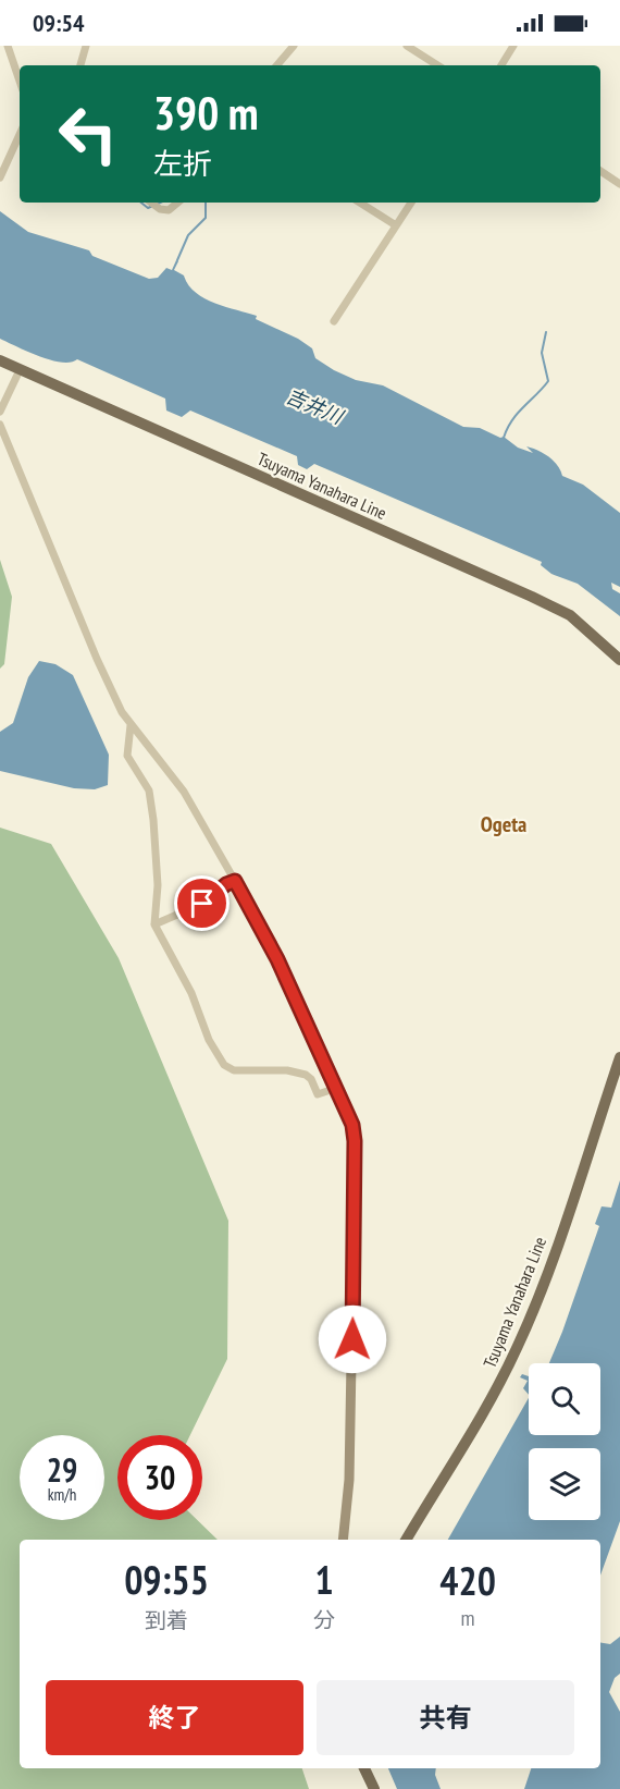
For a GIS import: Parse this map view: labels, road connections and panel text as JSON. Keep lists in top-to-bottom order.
{
  "streets": {
    "main road": ["Tsuyama Yanahara Line"]
  },
  "districts": ["Ogeta"],
  "water": ["吉井川"],
  "page": {
    "status": "09:54",
    "turn": ["390 m", "左折"],
    "speed": "29 km/h",
    "limit": "30",
    "eta": [
      "09:55",
      "到着",
      "1",
      "分",
      "420",
      "m"
    ],
    "buttons": ["終了", "共有"]
  }
}
